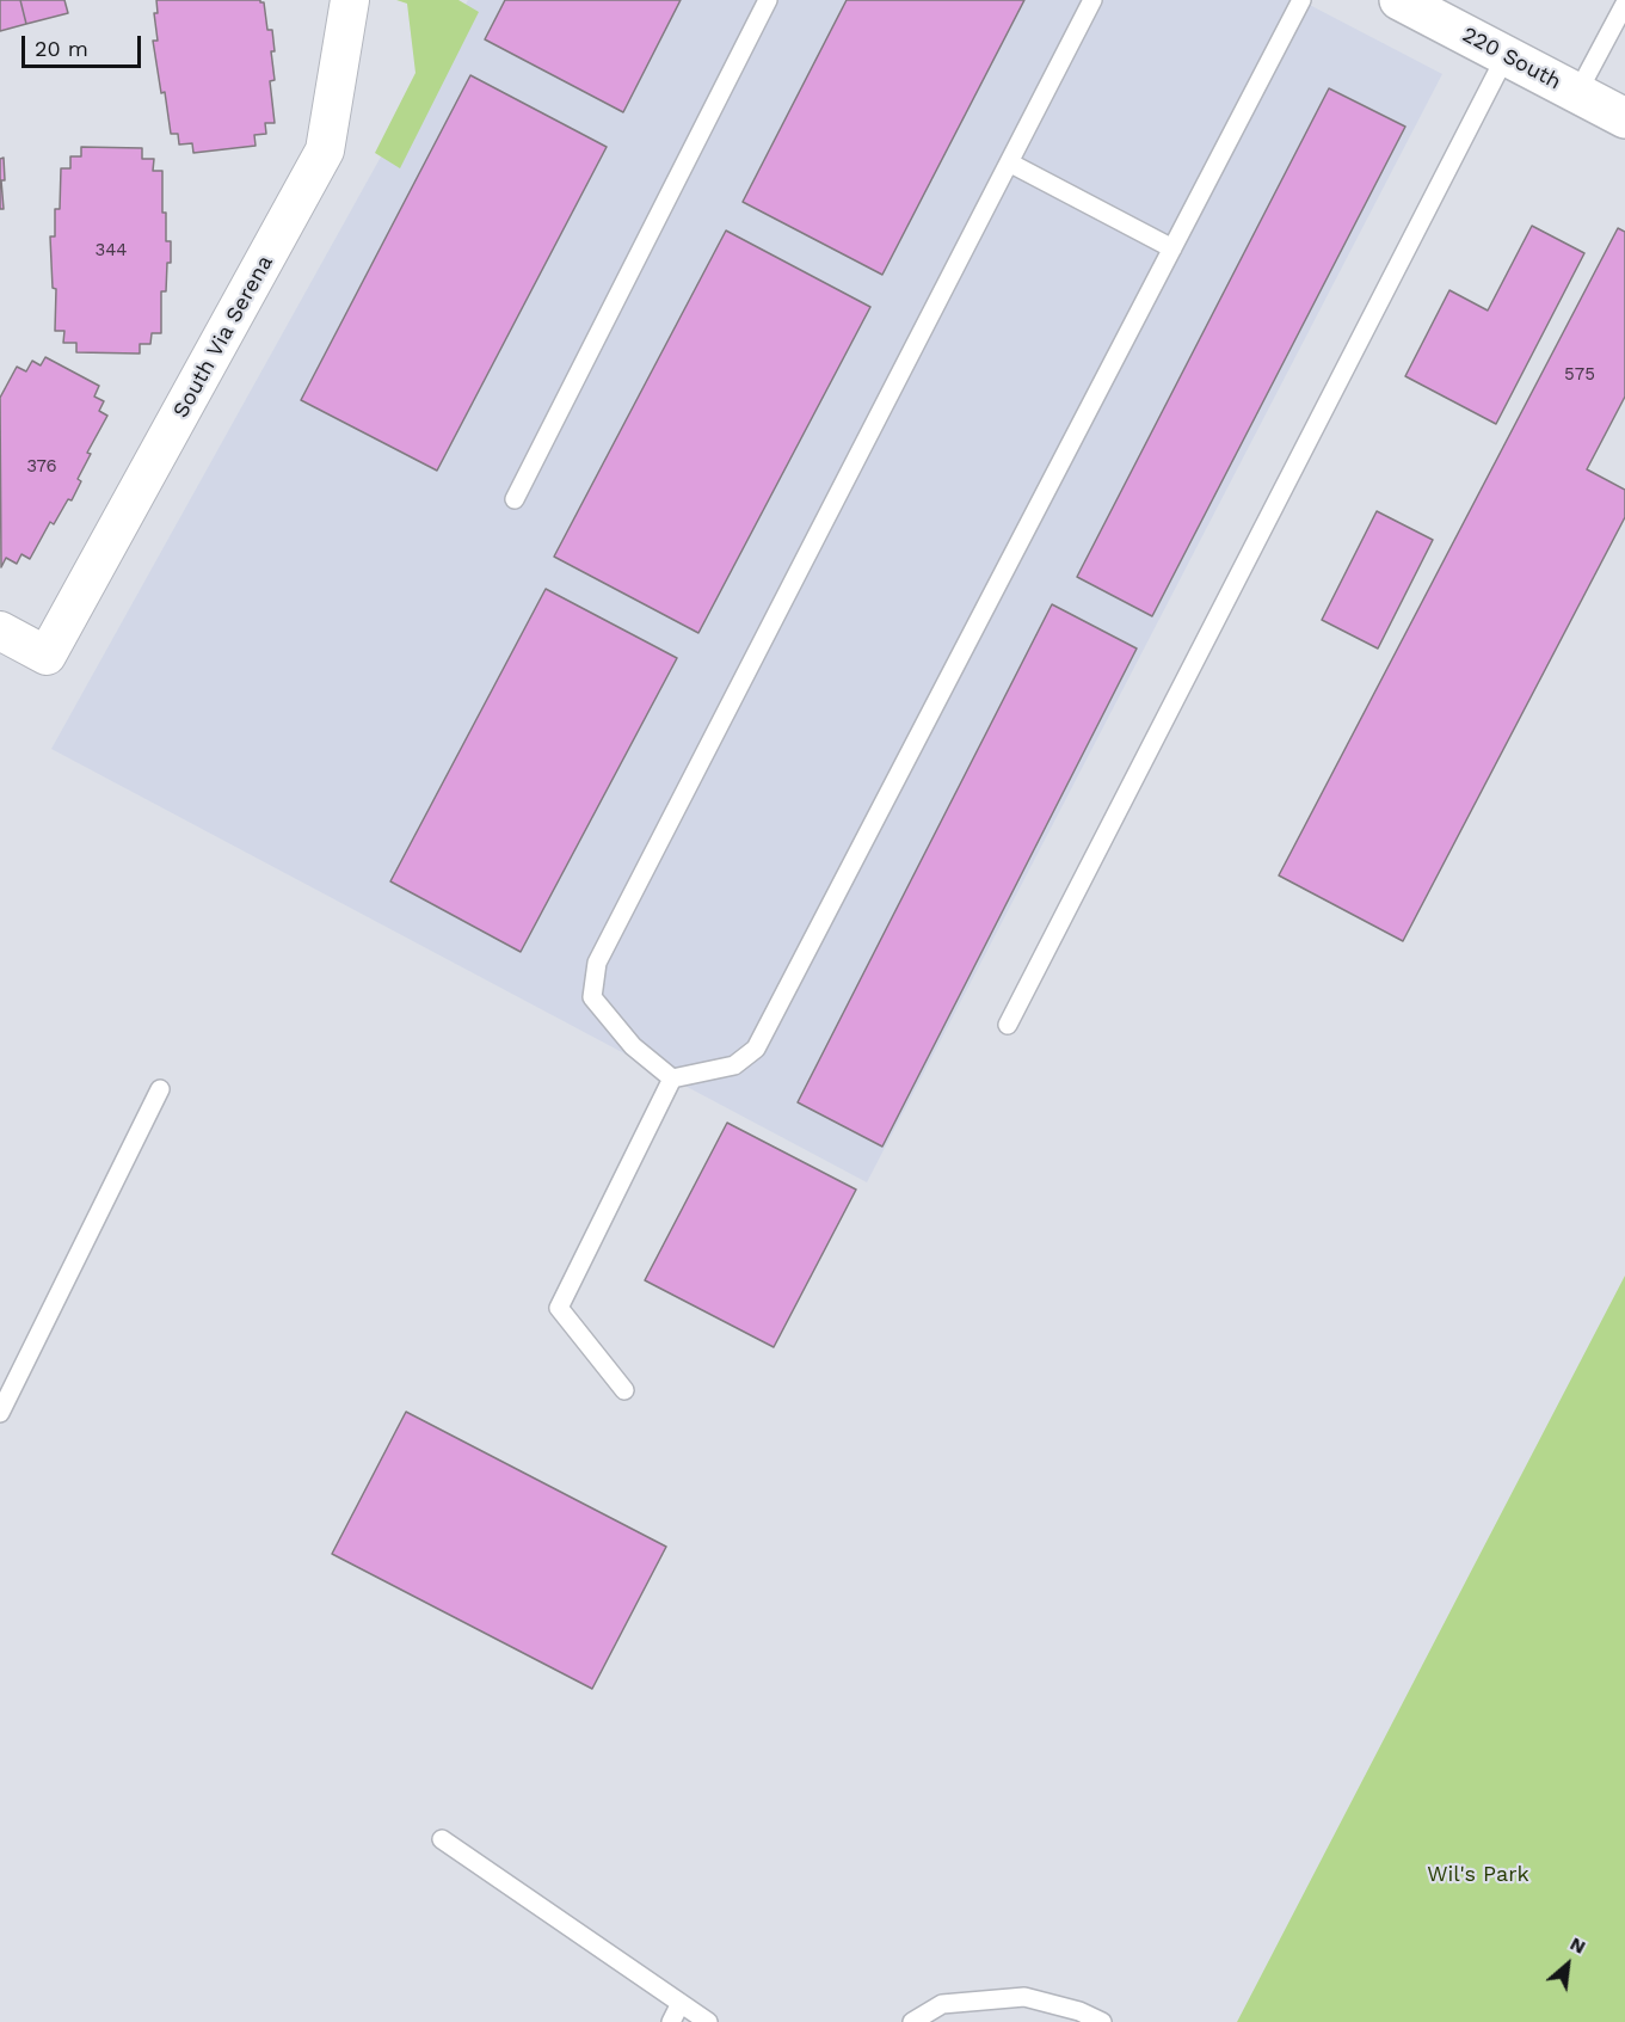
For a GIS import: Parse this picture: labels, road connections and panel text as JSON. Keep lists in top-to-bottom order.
{
  "streets": {
    "street": ["220 South", "South Via Serena"]
  },
  "parks": ["Wil's Park"],
  "house_numbers": ["344", "575", "376"],
  "scale_bar": "20 m",
  "north": "top right"
}
